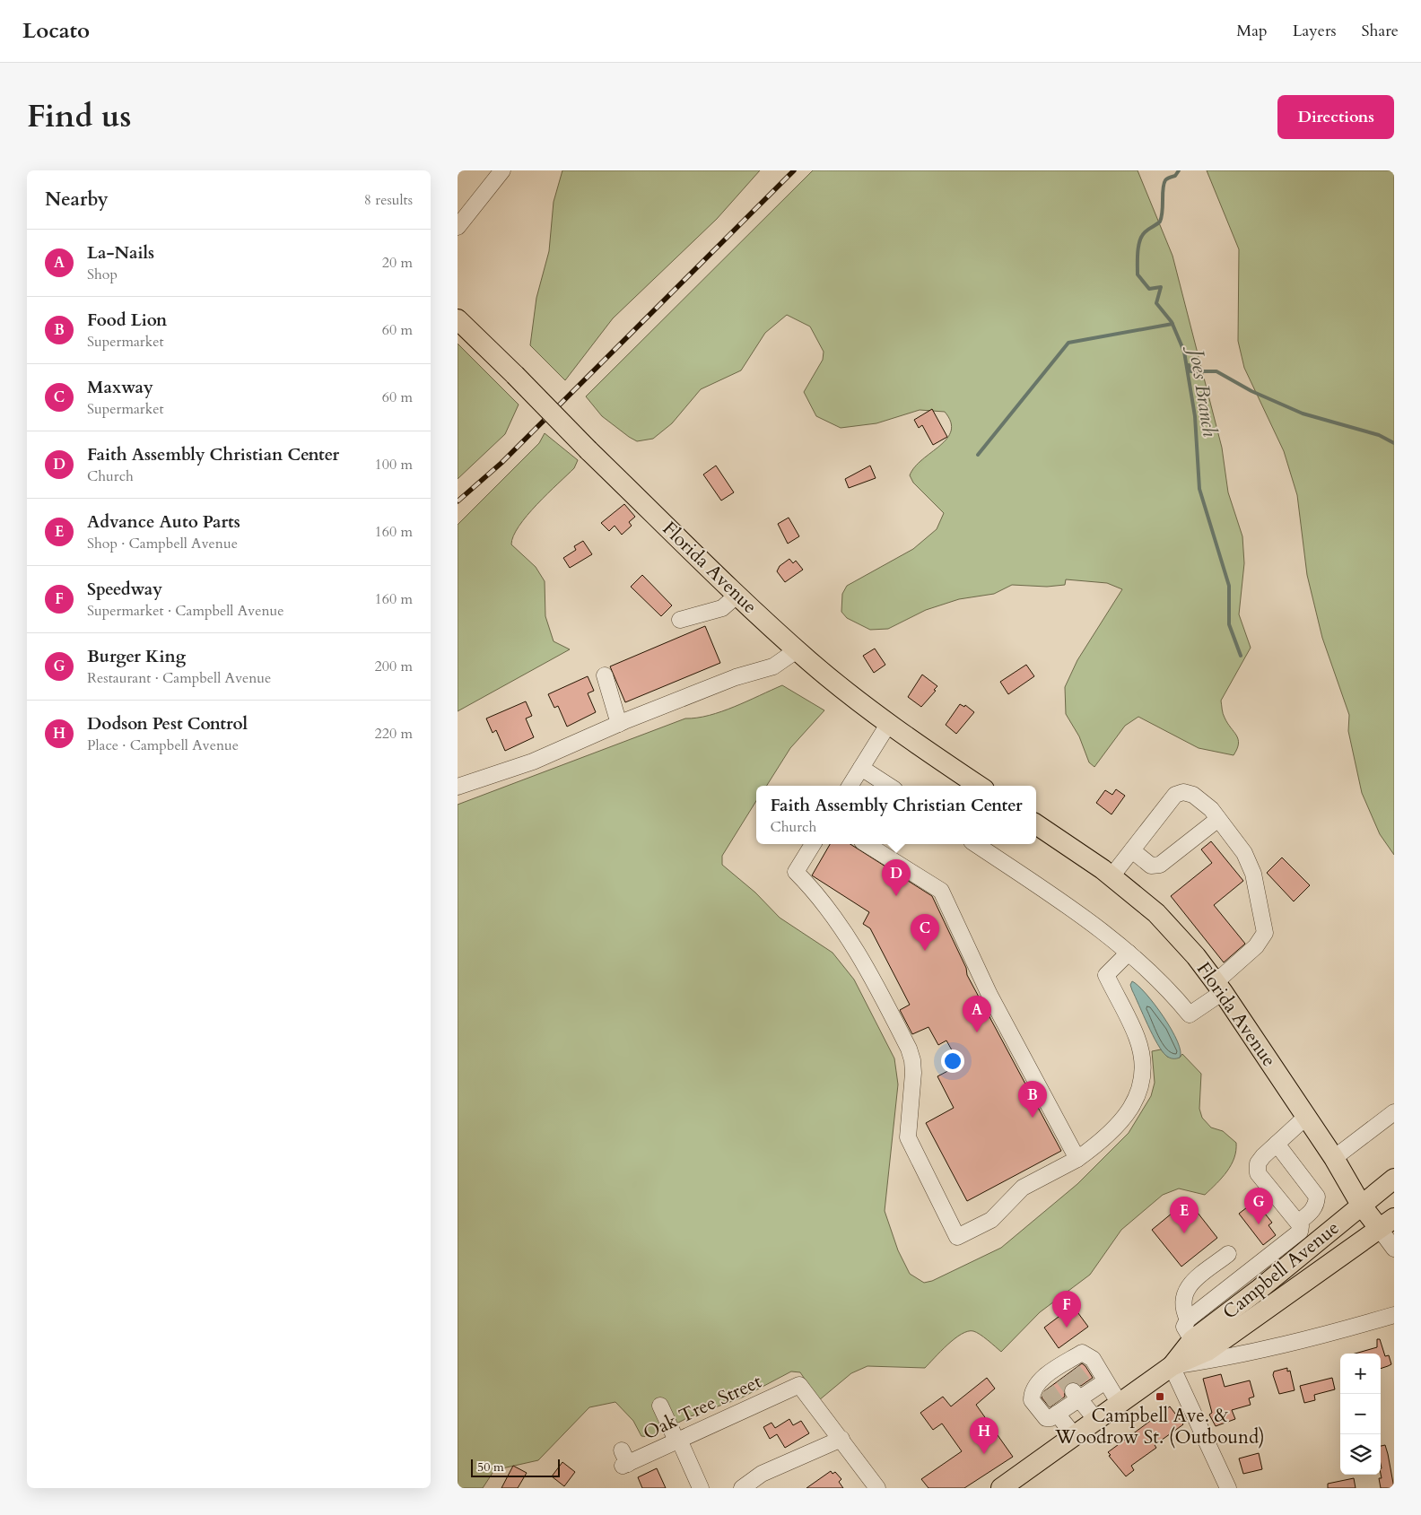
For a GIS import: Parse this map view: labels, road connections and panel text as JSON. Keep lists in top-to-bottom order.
{
  "streets": {
    "main road": ["Florida Avenue", "Campbell Avenue"],
    "street": ["Oak Tree Street"]
  },
  "crossings": [
    ["Florida Avenue", "Campbell Avenue"]
  ],
  "water": ["Joes Branch"],
  "places": {
    "transit": ["Campbell Ave. & Woodrow St. (Outbound)"]
  },
  "scale_bar": "50 m",
  "page": {
    "header": "Locato",
    "nav": ["Map", "Layers", "Share"],
    "title": "Find us",
    "buttons": "Directions",
    "heading": ["Nearby", "8 results"],
    "list": [
      {
        "mark": "A",
        "name": "La-Nails",
        "note": "Shop",
        "value": "20 m"
      },
      {
        "mark": "B",
        "name": "Food Lion",
        "note": "Supermarket",
        "value": "60 m"
      },
      {
        "mark": "C",
        "name": "Maxway",
        "note": "Supermarket",
        "value": "60 m"
      },
      {
        "mark": "D",
        "name": "Faith Assembly Christian Center",
        "note": "Church",
        "value": "100 m"
      },
      {
        "mark": "E",
        "name": "Advance Auto Parts",
        "note": "Shop · Campbell Avenue",
        "value": "160 m"
      },
      {
        "mark": "F",
        "name": "Speedway",
        "note": "Supermarket · Campbell Avenue",
        "value": "160 m"
      },
      {
        "mark": "G",
        "name": "Burger King",
        "note": "Restaurant · Campbell Avenue",
        "value": "200 m"
      },
      {
        "mark": "H",
        "name": "Dodson Pest Control",
        "note": "Place · Campbell Avenue",
        "value": "220 m"
      }
    ],
    "popup": ["Faith Assembly Christian Center", "Church"],
    "pins": [
      "D",
      "C",
      "A",
      "B",
      "G",
      "E",
      "F",
      "H"
    ],
    "map_buttons": ["+", "−"],
    "scale": "50 m"
  }
}
